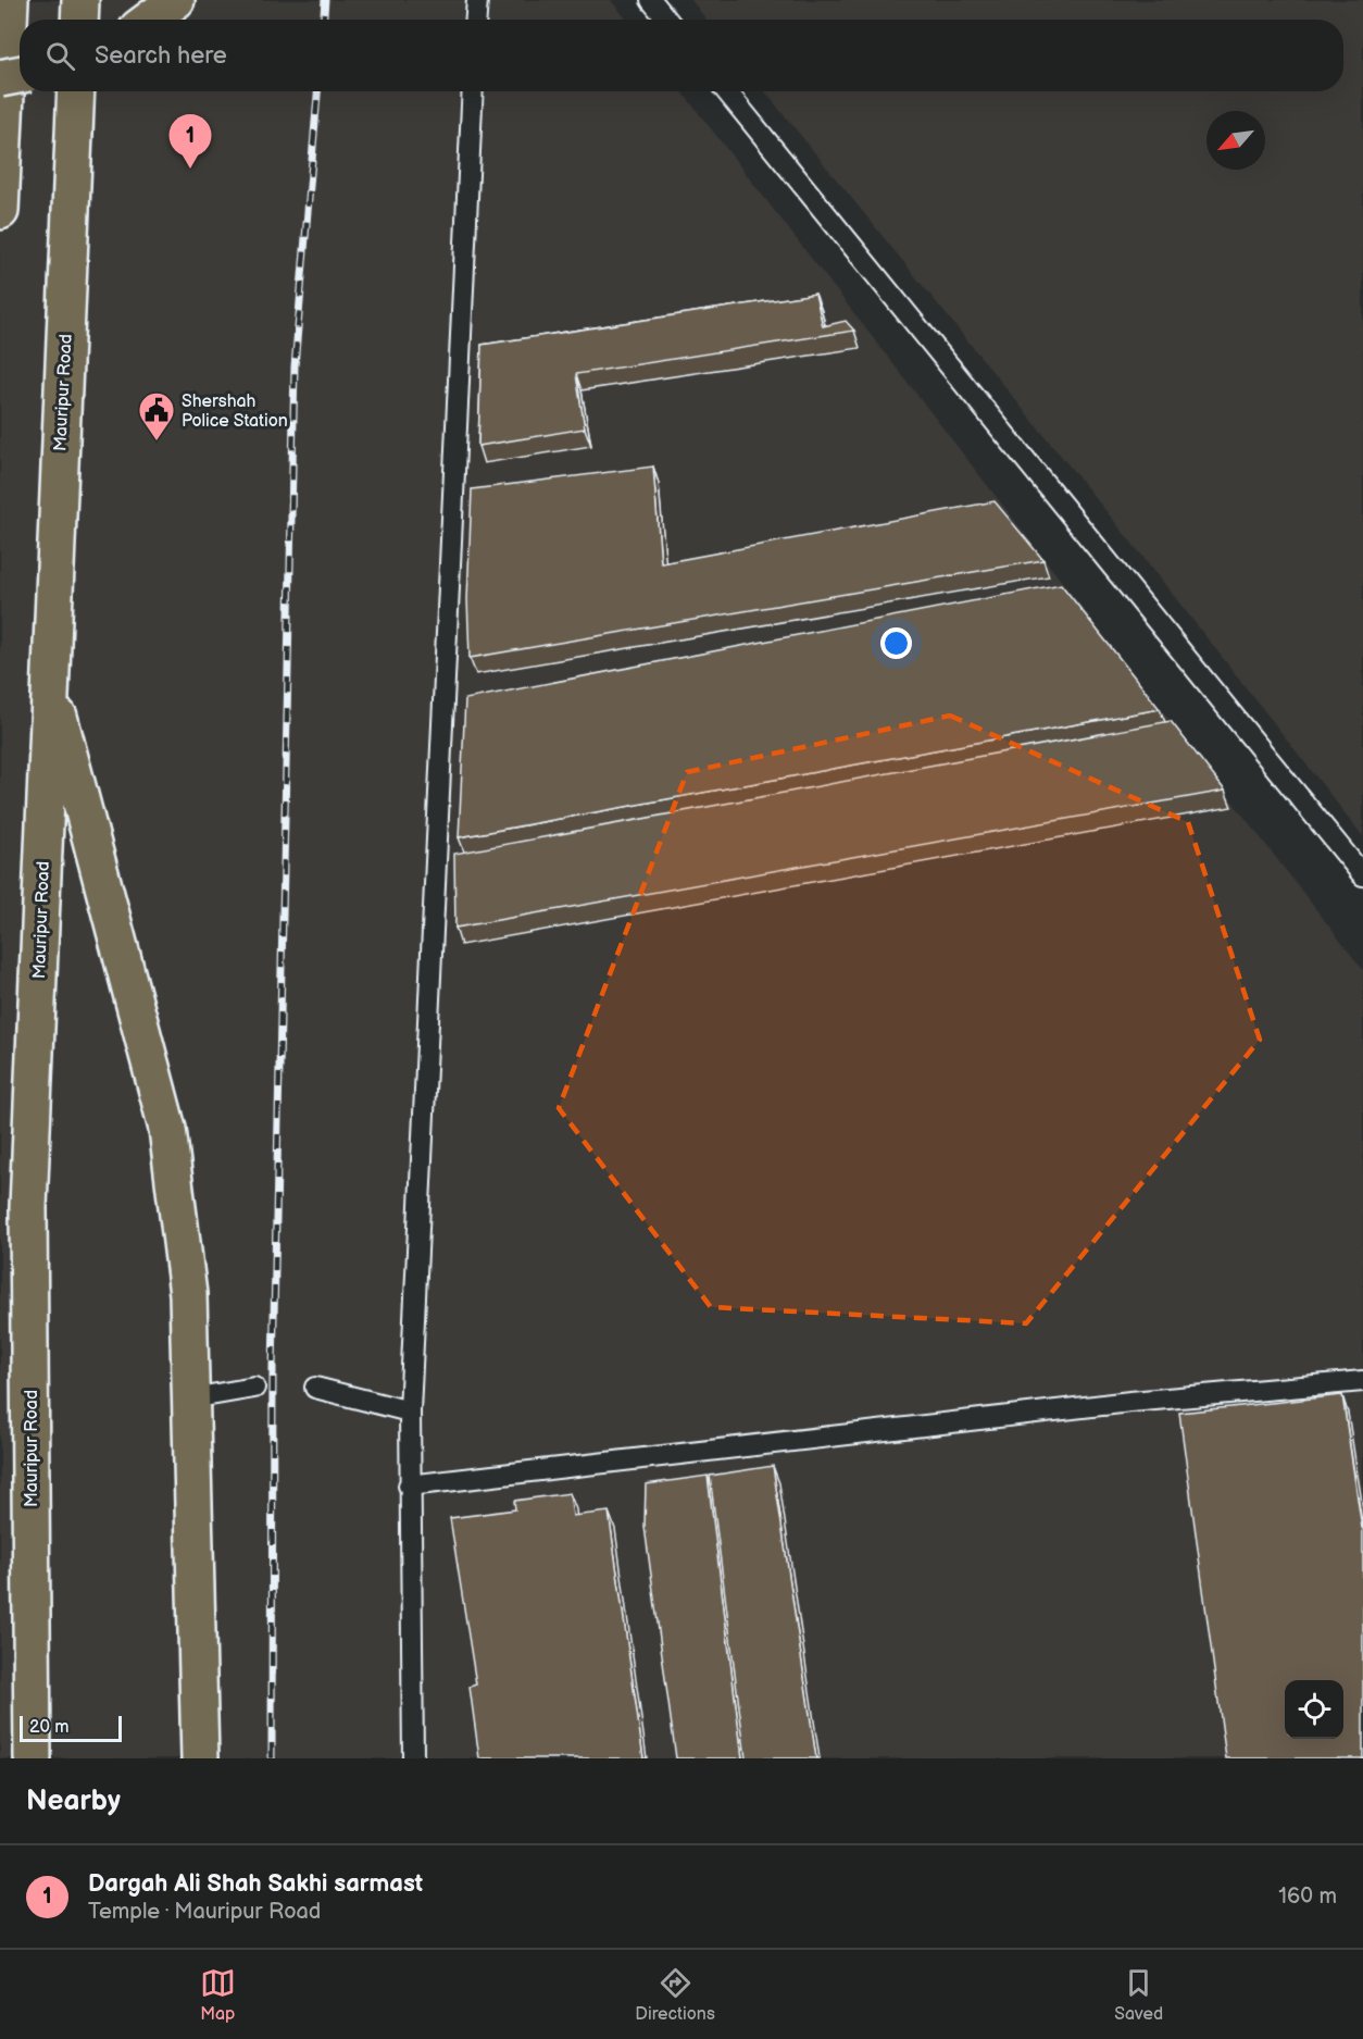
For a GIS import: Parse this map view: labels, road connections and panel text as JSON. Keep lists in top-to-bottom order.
{
  "streets": {
    "highway": ["Mauripur Road"]
  },
  "places": {
    "public building": ["Shershah Police Station"]
  },
  "scale_bar": "20 m",
  "north": "bottom left",
  "page": {
    "search": "Search here",
    "pins": "1",
    "scale": "20 m",
    "heading": "Nearby",
    "list": [
      {
        "mark": "1",
        "name": "Dargah Ali Shah Sakhi sarmast",
        "note": "Temple · Mauripur Road",
        "value": "160 m"
      }
    ],
    "nav": ["Map", "Directions", "Saved"]
  }
}
